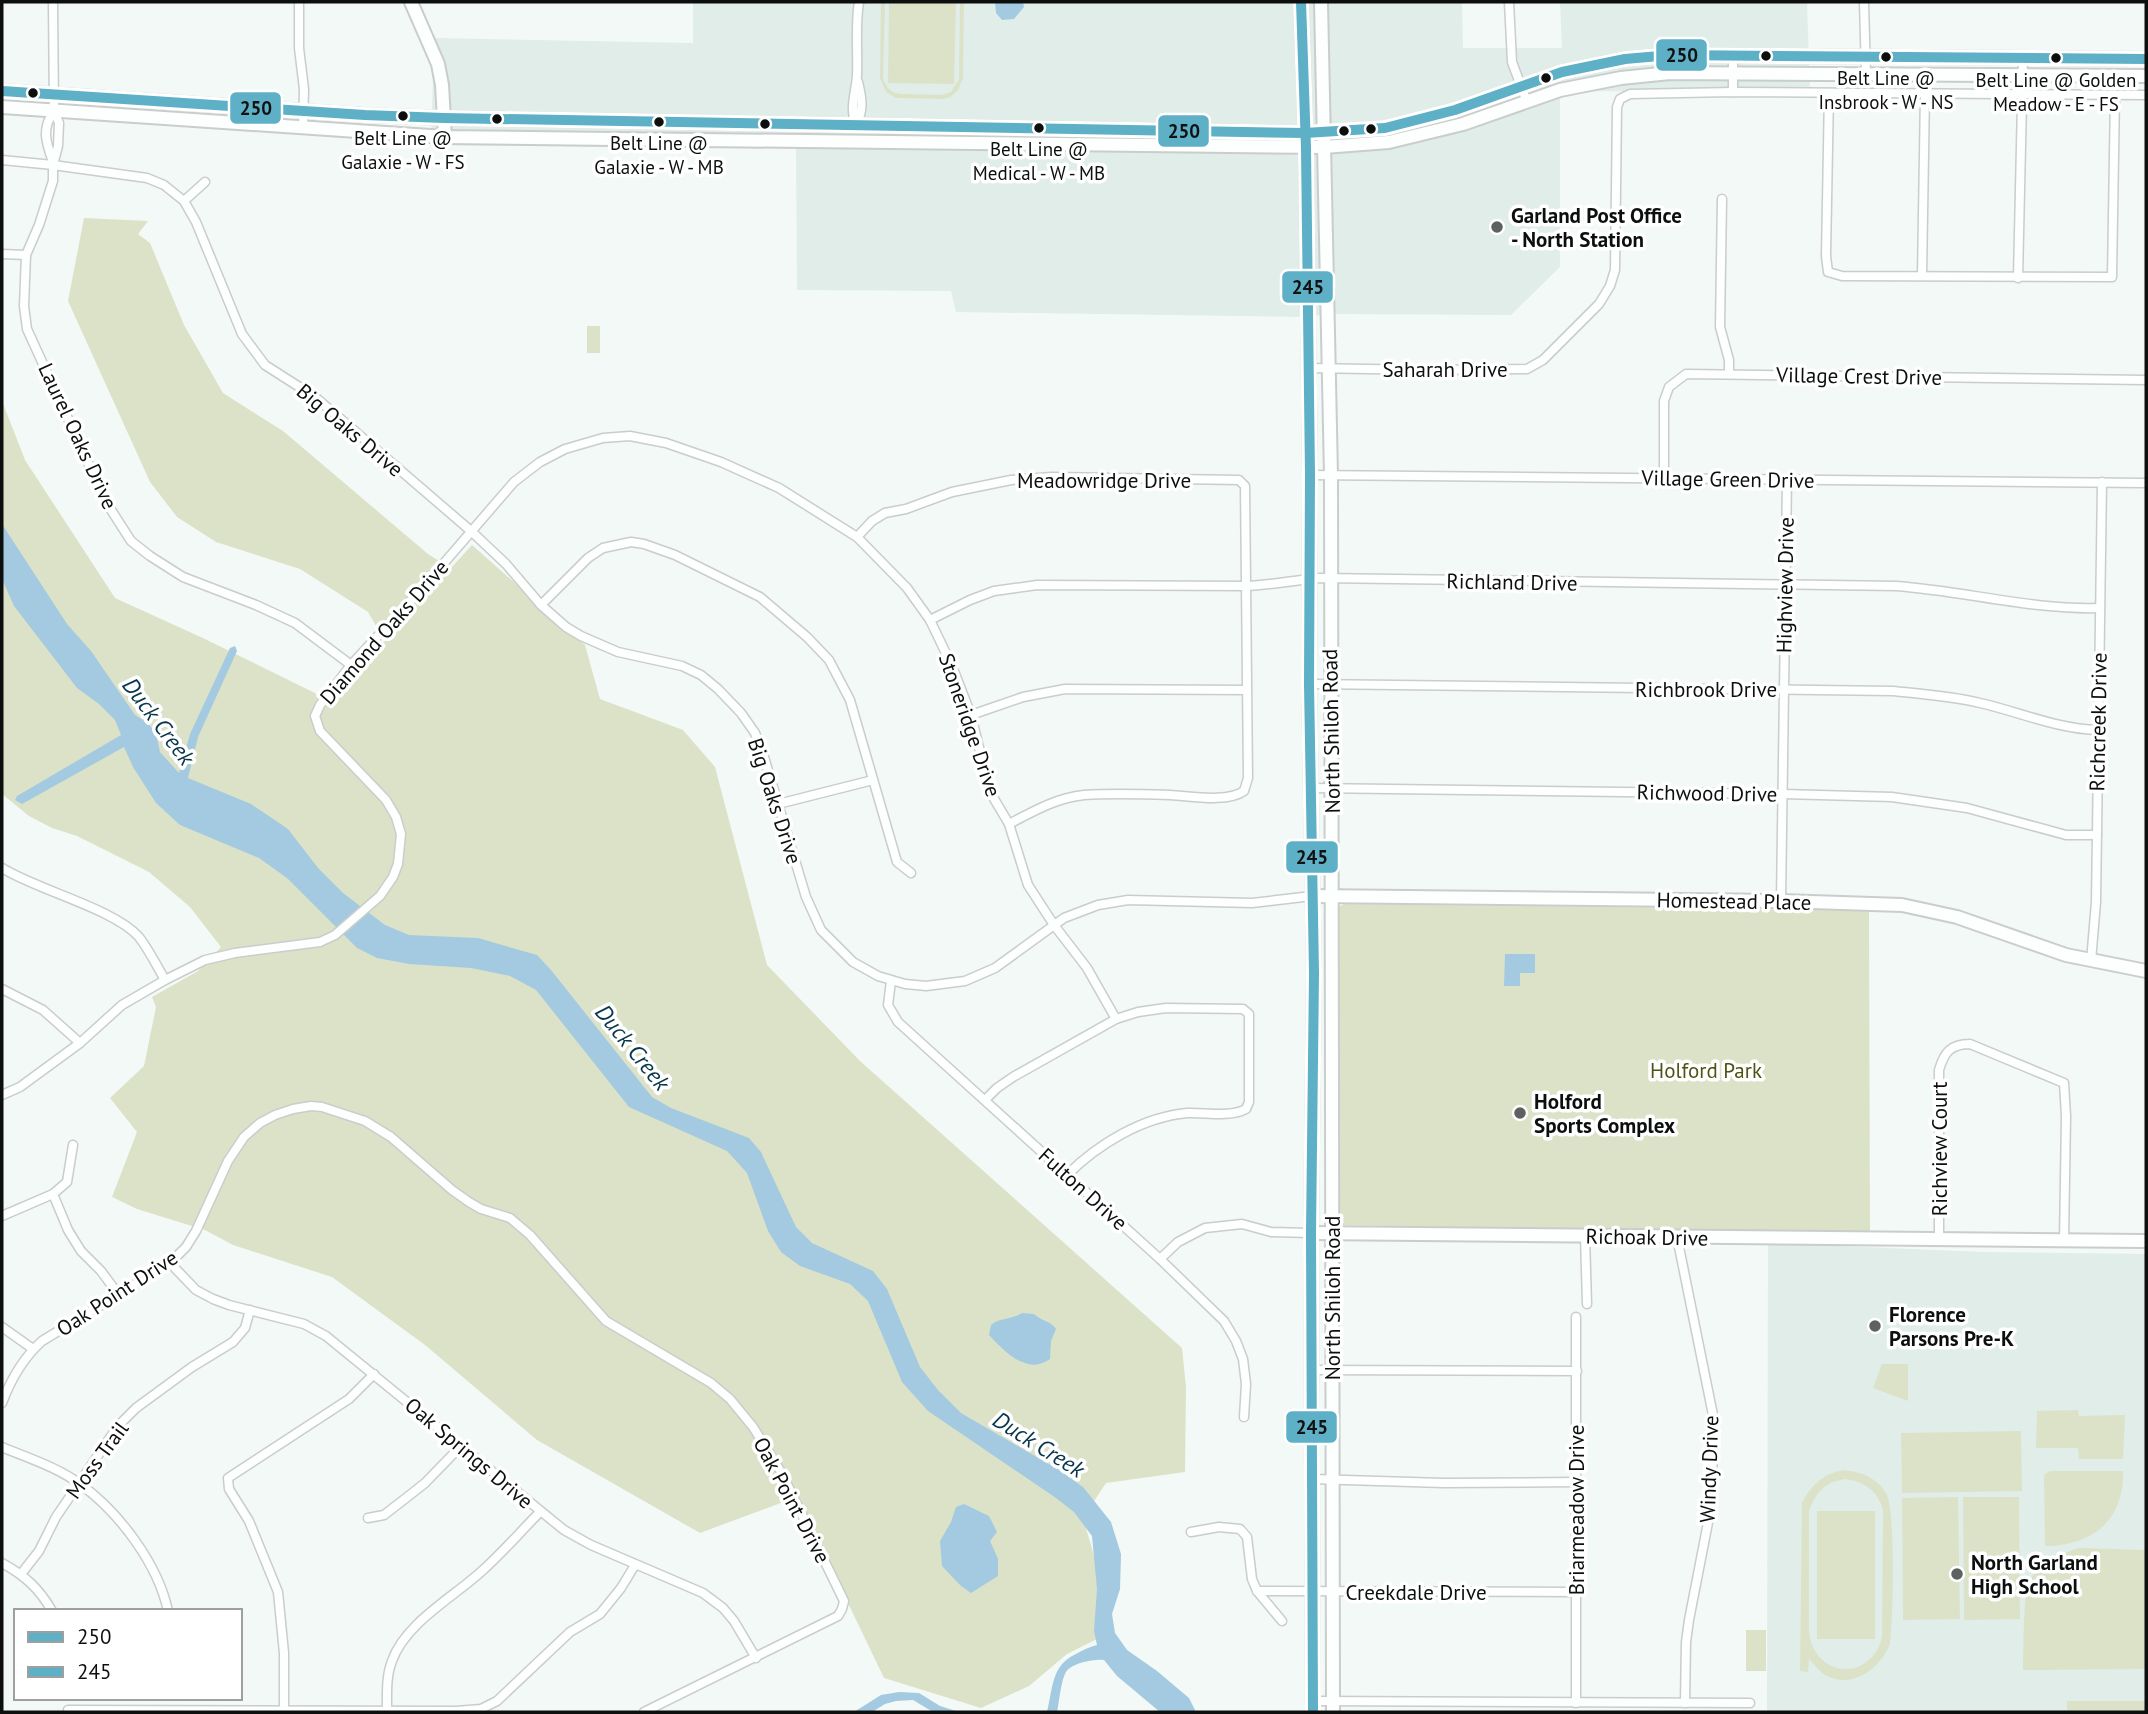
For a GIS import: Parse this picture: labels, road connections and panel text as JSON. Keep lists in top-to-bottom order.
{
  "streets": {
    "main road": ["North Shiloh Road", "Homestead Place", "Richoak Drive"],
    "street": [
      "Saharah Drive",
      "Village Crest Drive",
      "Big Oaks Drive",
      "Laurel Oaks Drive",
      "Village Green Drive",
      "Meadowridge Drive",
      "Richland Drive",
      "Highview Drive",
      "Diamond Oaks Drive",
      "Richbrook Drive",
      "Richcreek Drive",
      "Stoneridge Drive",
      "Richwood Drive",
      "Richview Court",
      "Fulton Drive",
      "Oak Point Drive",
      "Oak Springs Drive",
      "Moss Trail",
      "Windy Drive",
      "Briarmeadow Drive",
      "Creekdale Drive"
    ]
  },
  "crossings": [
    ["Saharah Drive", "North Shiloh Road"],
    ["Village Crest Drive", "Village Green Drive"],
    ["Big Oaks Drive", "Laurel Oaks Drive"],
    ["Big Oaks Drive", "Diamond Oaks Drive"],
    ["Big Oaks Drive", "Stoneridge Drive"],
    ["Big Oaks Drive", "North Shiloh Road"],
    ["Big Oaks Drive", "Homestead Place"],
    ["Big Oaks Drive", "Fulton Drive"],
    ["Laurel Oaks Drive", "Diamond Oaks Drive"],
    ["Village Green Drive", "Highview Drive"],
    ["Village Green Drive", "Richcreek Drive"],
    ["Village Green Drive", "North Shiloh Road"],
    ["Meadowridge Drive", "Richland Drive"],
    ["Meadowridge Drive", "Stoneridge Drive"],
    ["Richland Drive", "Highview Drive"],
    ["Richland Drive", "Richcreek Drive"],
    ["Richland Drive", "Stoneridge Drive"],
    ["Richland Drive", "North Shiloh Road"],
    ["Highview Drive", "Richbrook Drive"],
    ["Highview Drive", "Richwood Drive"],
    ["Highview Drive", "Homestead Place"],
    ["Diamond Oaks Drive", "Stoneridge Drive"],
    ["Richbrook Drive", "Richcreek Drive"],
    ["Richbrook Drive", "North Shiloh Road"],
    ["Richcreek Drive", "Richwood Drive"],
    ["Richcreek Drive", "Homestead Place"],
    ["North Shiloh Road", "Richwood Drive"],
    ["North Shiloh Road", "Homestead Place"],
    ["North Shiloh Road", "Richoak Drive"],
    ["North Shiloh Road", "Creekdale Drive"],
    ["Richview Court", "Richoak Drive"],
    ["Fulton Drive", "Richoak Drive"],
    ["Richoak Drive", "Windy Drive"],
    ["Oak Point Drive", "Oak Springs Drive"],
    ["Oak Springs Drive", "Moss Trail"],
    ["Briarmeadow Drive", "Creekdale Drive"]
  ],
  "water": ["Duck Creek"],
  "parks": ["Holford Park"],
  "places": [
    "Belt Line @ Insbrook - W - NS",
    "Belt Line @ Golden Meadow - E - FS",
    "Belt Line @ Galaxie - W - FS",
    "Belt Line @ Galaxie - W - MB",
    "Belt Line @ Medical - W - MB",
    "Garland Post Office - North Station",
    "Holford Sports Complex",
    "Florence Parsons Pre-K",
    "North Garland High School"
  ],
  "lines": ["transit line 245", "transit line 250"],
  "legend": ["250", "245"]
}
